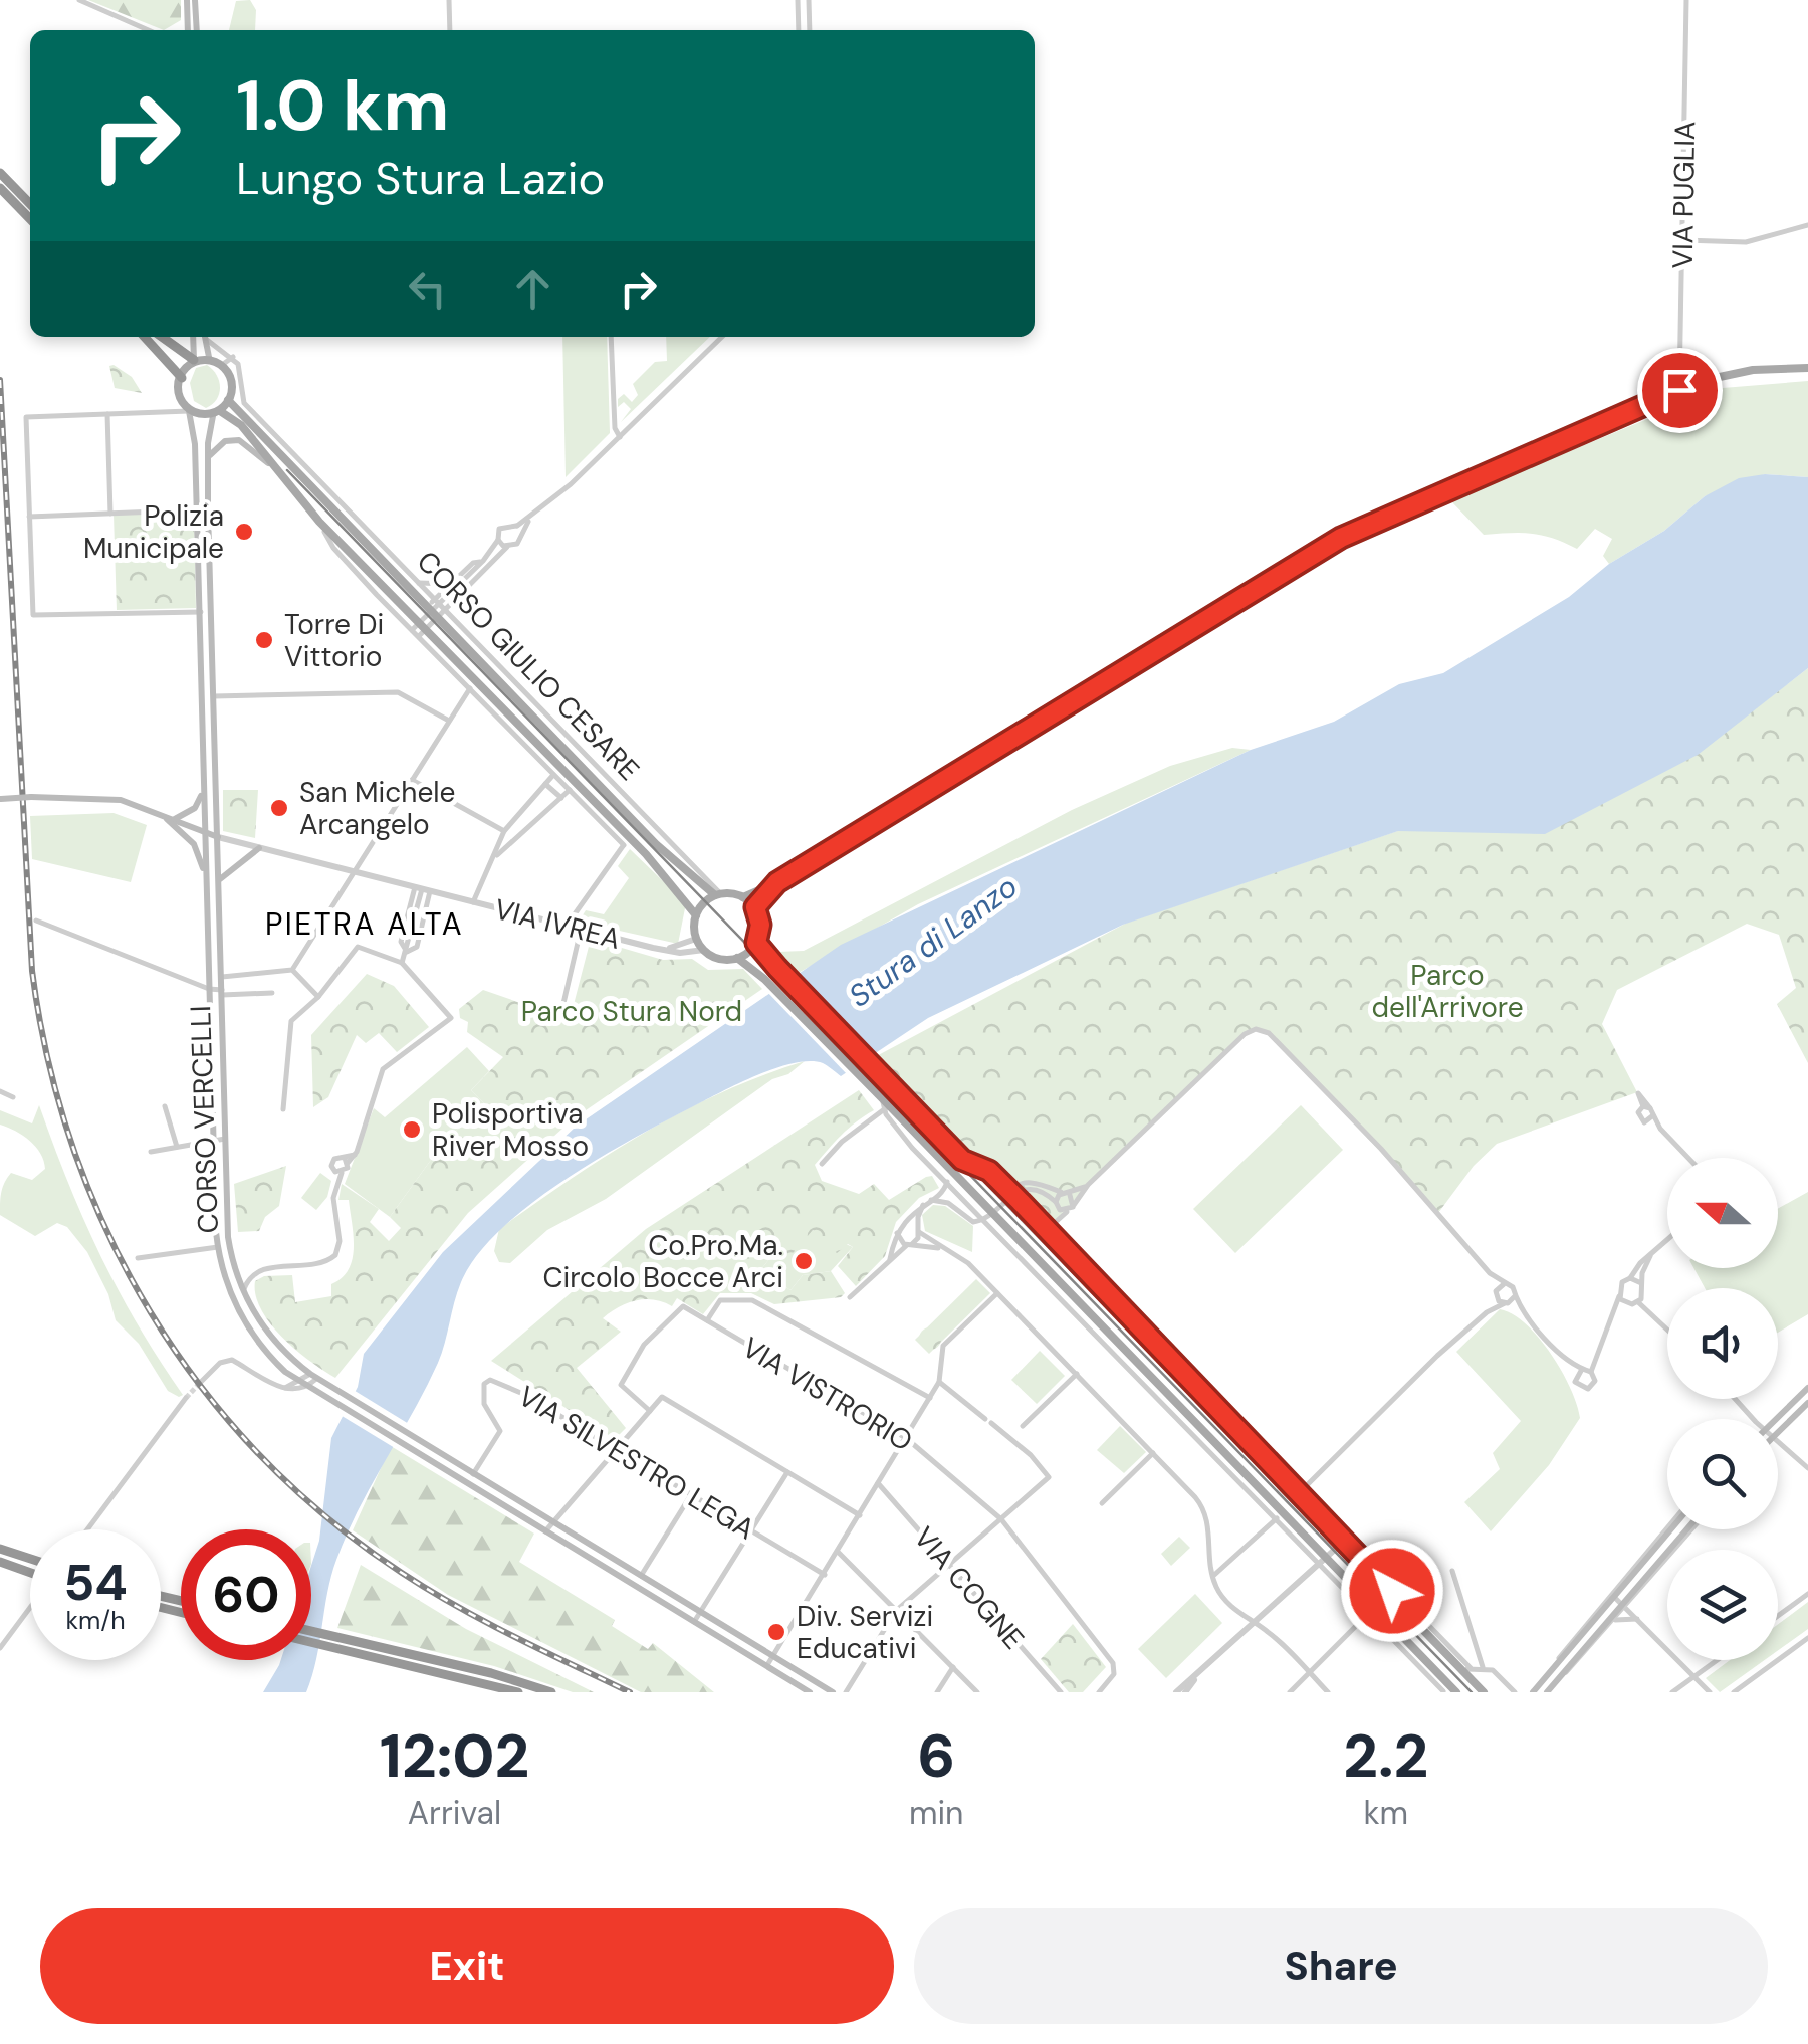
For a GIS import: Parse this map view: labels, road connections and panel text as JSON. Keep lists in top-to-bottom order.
{
  "streets": {
    "main road": ["CORSO GIULIO CESARE", "CORSO VERCELLI"],
    "street": [
      "VIA PUGLIA",
      "VIA IVREA",
      "VIA VISTRORIO",
      "VIA SILVESTRO LEGA",
      "VIA COGNE"
    ]
  },
  "crossings": [
    ["CORSO GIULIO CESARE", "VIA IVREA"],
    ["CORSO GIULIO CESARE", "CORSO VERCELLI"],
    ["VIA IVREA", "CORSO VERCELLI"],
    ["CORSO VERCELLI", "VIA SILVESTRO LEGA"],
    ["VIA VISTRORIO", "VIA SILVESTRO LEGA"]
  ],
  "districts": ["PIETRA ALTA"],
  "water": ["Stura di Lanzo"],
  "parks": ["Parco dell'Arrivore", "Parco Stura Nord"],
  "places": [
    "Polizia Municipale",
    "Torre Di Vittorio",
    "San Michele Arcangelo",
    "Polisportiva River Mosso",
    "Co.Pro.Ma. Circolo Bocce Arci",
    "Div. Servizi Educativi"
  ],
  "north": "left",
  "page": {
    "turn": ["1.0 km", "Lungo Stura Lazio"],
    "speed": "54 km/h",
    "limit": "60",
    "eta": [
      "12:02",
      "Arrival",
      "6",
      "min",
      "2.2",
      "km"
    ],
    "buttons": ["Exit", "Share"]
  }
}
